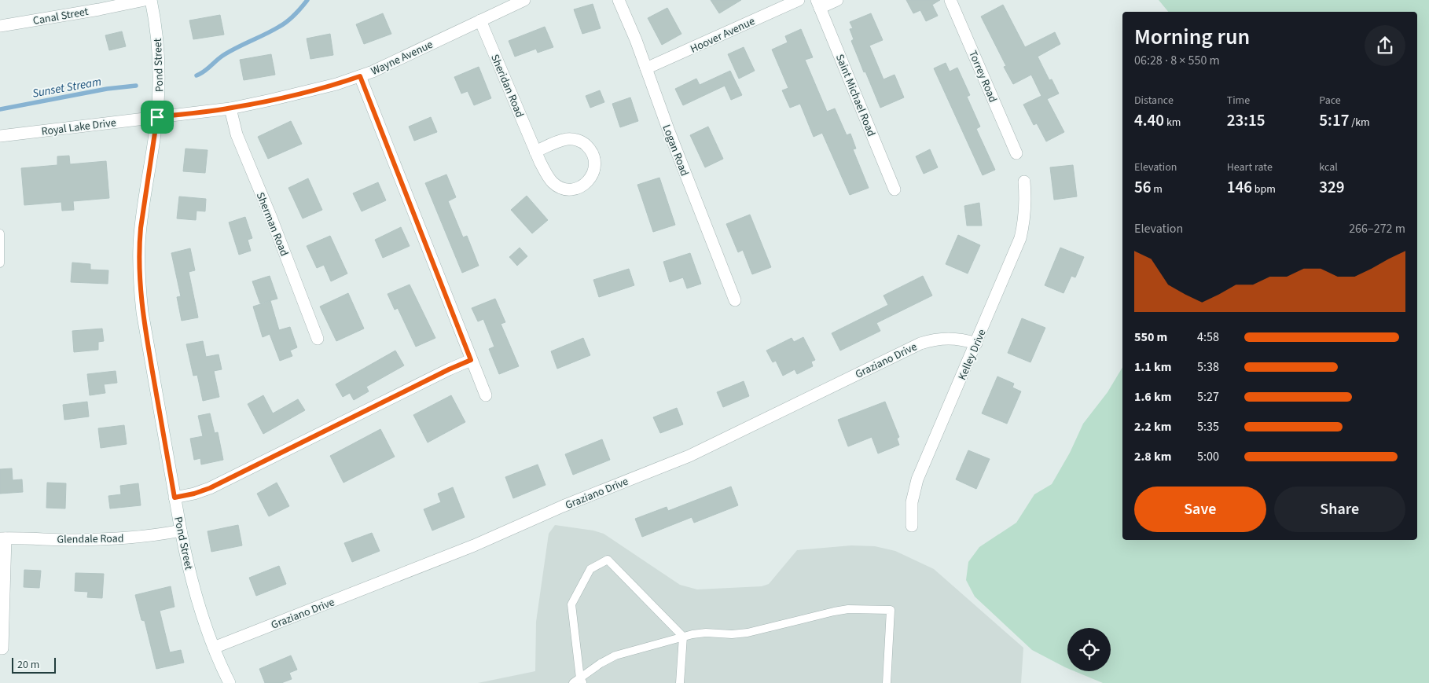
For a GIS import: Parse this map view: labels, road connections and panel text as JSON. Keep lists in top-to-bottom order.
{
  "streets": {
    "street": [
      "Canal Street",
      "Hoover Avenue",
      "Wayne Avenue",
      "Pond Street",
      "Torrey Road",
      "Sheridan Road",
      "Saint Michael Road",
      "Royal Lake Drive",
      "Logan Road",
      "Sherman Road",
      "Kelley Drive",
      "Graziano Drive",
      "Glendale Road"
    ]
  },
  "crossings": [
    ["Hoover Avenue", "Logan Road"],
    ["Wayne Avenue", "Pond Street"],
    ["Wayne Avenue", "Sheridan Road"],
    ["Wayne Avenue", "Royal Lake Drive"],
    ["Wayne Avenue", "Sherman Road"],
    ["Pond Street", "Royal Lake Drive"],
    ["Pond Street", "Graziano Drive"],
    ["Pond Street", "Glendale Road"],
    ["Kelley Drive", "Graziano Drive"]
  ],
  "water": ["Sunset Stream"],
  "scale_bar": "20 m",
  "page": {
    "heading": ["Morning run", "06:28 · 8 × 550 m"],
    "stats": [
      ["Distance", "4.40 km"],
      ["Time", "23:15"],
      ["Pace", "5:17 /km"],
      ["Elevation", "56 m"],
      ["Heart rate", "146 bpm"],
      ["kcal", "329"]
    ],
    "chart": ["Elevation", "266–272 m"],
    "list": [
      {
        "name": "550 m",
        "note": "4:58"
      },
      {
        "name": "1.1 km",
        "note": "5:38"
      },
      {
        "name": "1.6 km",
        "note": "5:27"
      },
      {
        "name": "2.2 km",
        "note": "5:35"
      },
      {
        "name": "2.8 km",
        "note": "5:00"
      }
    ],
    "buttons": ["Save", "Share"],
    "scale": "20 m"
  }
}
